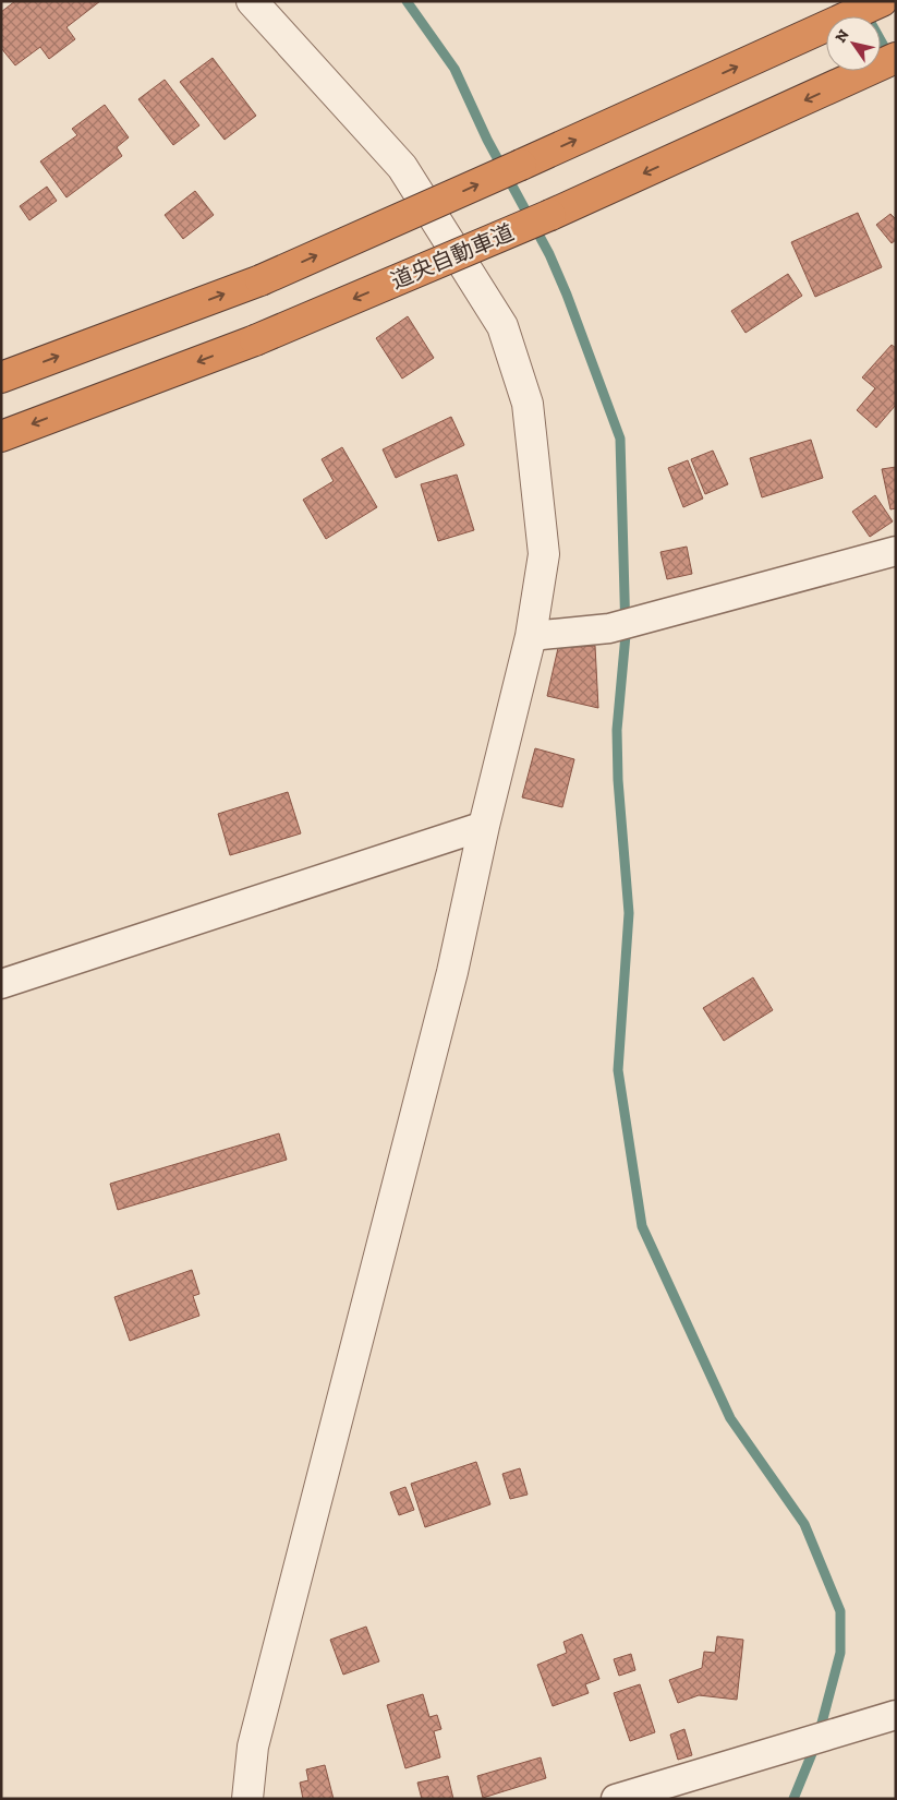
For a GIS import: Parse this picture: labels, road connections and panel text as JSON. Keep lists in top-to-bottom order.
{
  "streets": {
    "highway": ["道央自動車道"]
  },
  "north": "top left"
}
